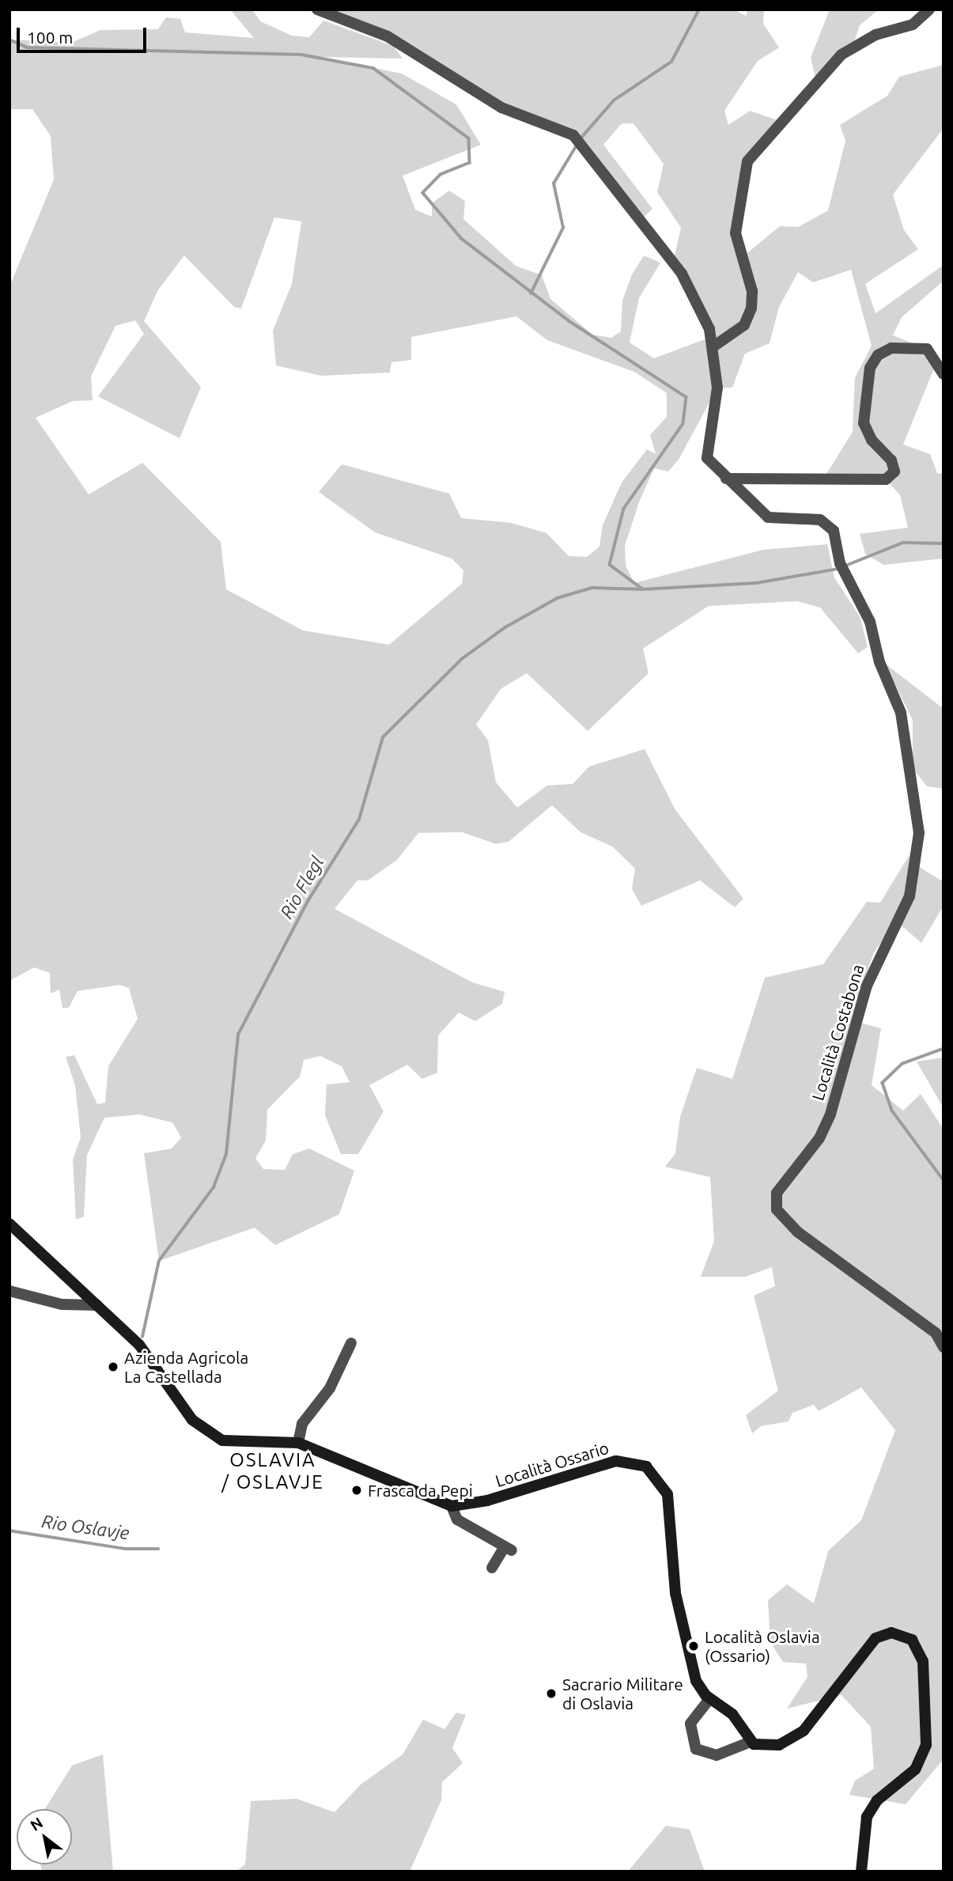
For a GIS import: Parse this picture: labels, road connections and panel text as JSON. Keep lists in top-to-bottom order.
{
  "streets": {
    "street": ["Località Costabona", "Località Ossario"]
  },
  "districts": ["OSLAVIA / OSLAVJE"],
  "water": ["Rio Flegl", "Rio Oslavje"],
  "places": [
    "Azienda Agricola La Castellada",
    "Frasca da Pepi",
    "Località Oslavia (Ossario)",
    "Sacrario Militare di Oslavia"
  ],
  "scale_bar": "100 m",
  "north": "top left"
}
